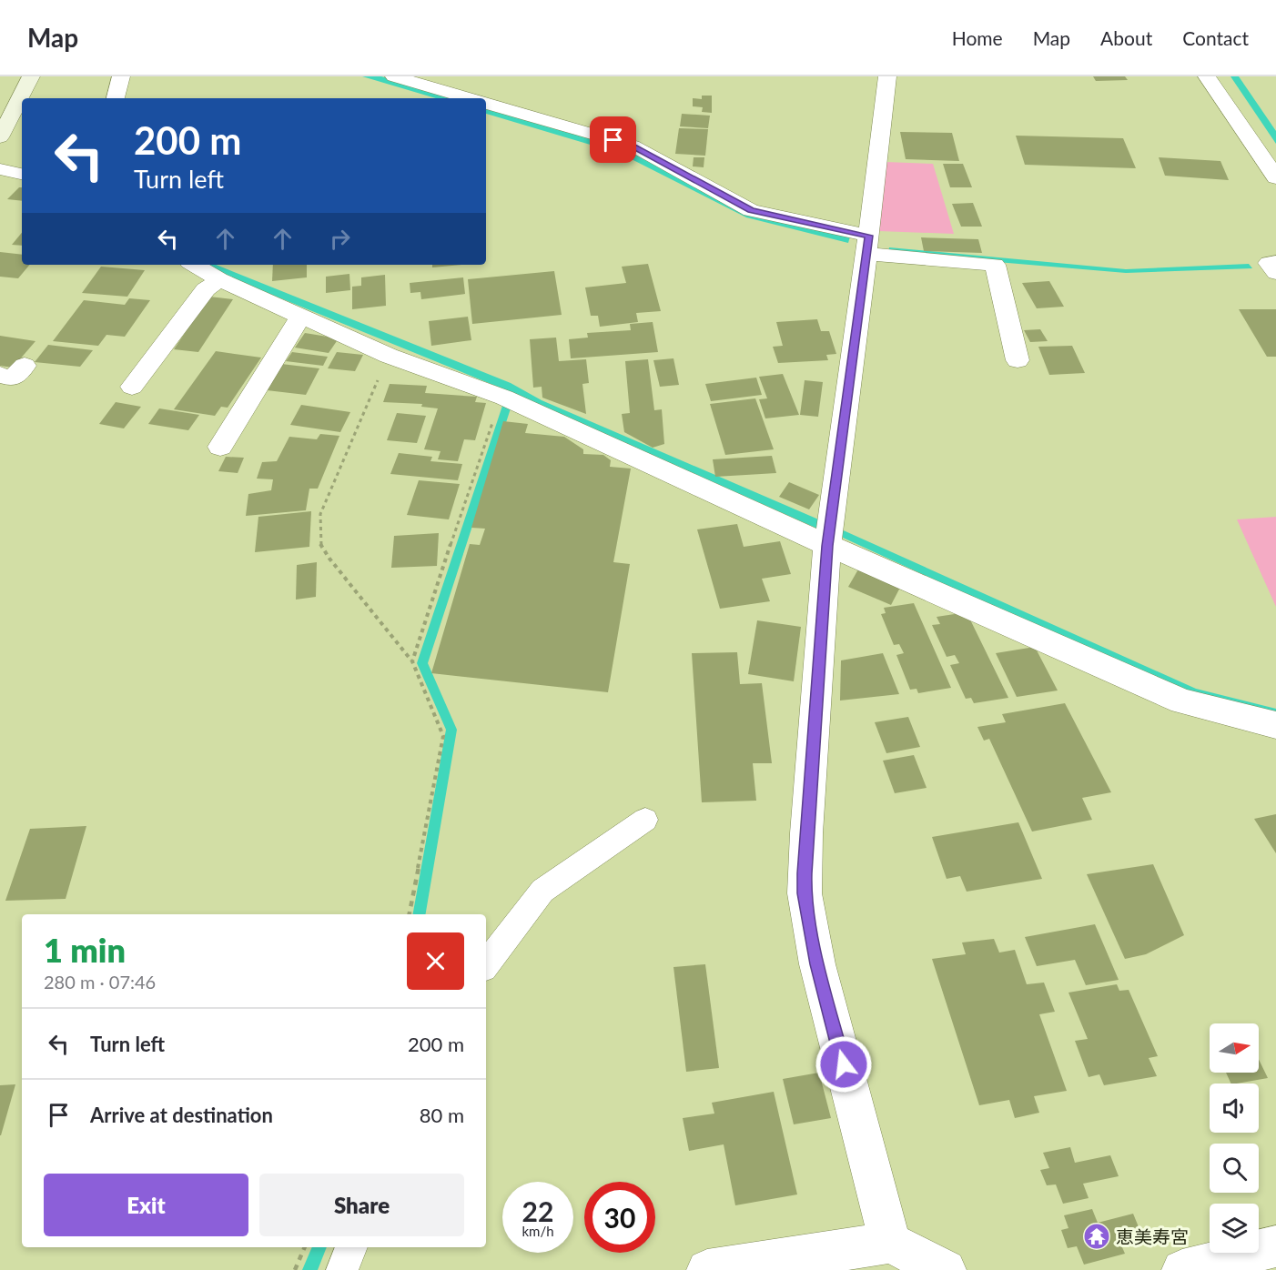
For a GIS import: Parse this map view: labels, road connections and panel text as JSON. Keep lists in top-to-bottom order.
{
  "places": {
    "temple": ["恵美寿宮"]
  },
  "north": "right",
  "page": {
    "header": "Map",
    "nav": [
      "Home",
      "Map",
      "About",
      "Contact"
    ],
    "turn": ["200 m", "Turn left"],
    "heading": ["1 min", "280 m · 07:46"],
    "list": [
      {
        "name": "Turn left",
        "value": "200 m"
      },
      {
        "name": "Arrive at destination",
        "value": "80 m"
      }
    ],
    "buttons": ["Exit", "Share"],
    "speed": "22 km/h",
    "limit": "30"
  }
}
